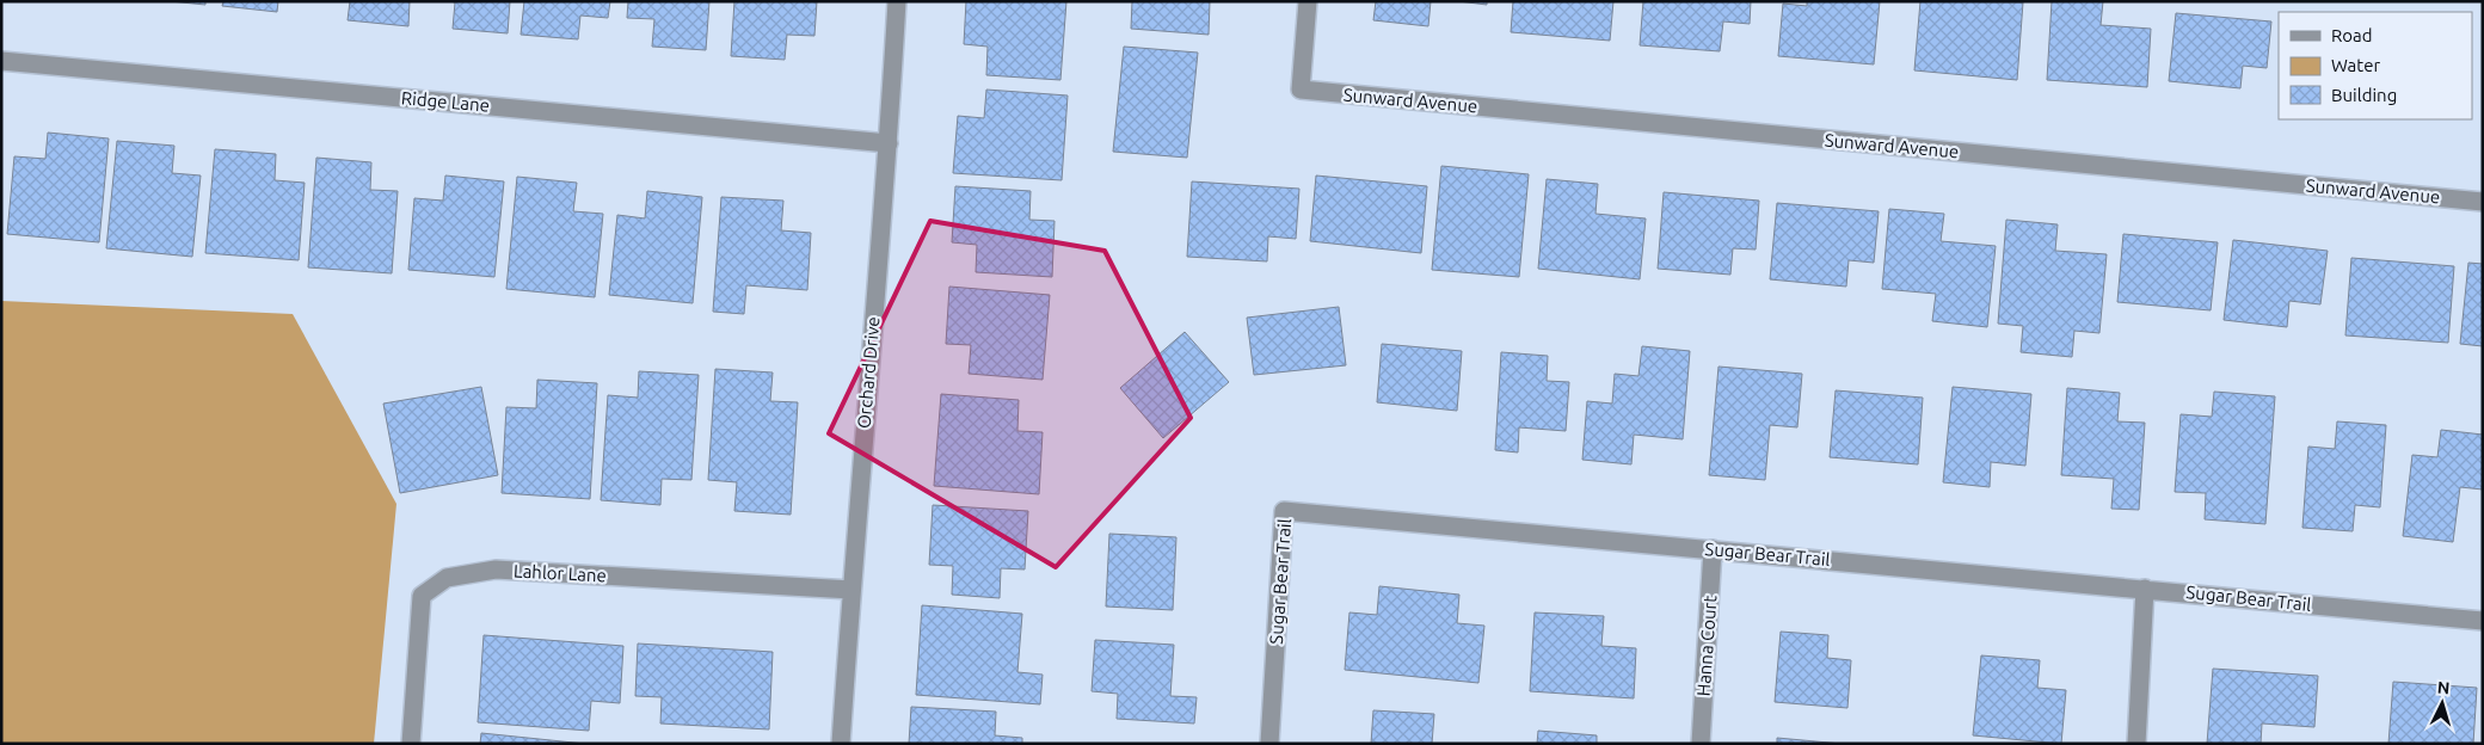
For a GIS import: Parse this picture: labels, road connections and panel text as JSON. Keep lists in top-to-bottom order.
{
  "streets": {
    "street": [
      "Sunward Avenue",
      "Ridge Lane",
      "Orchard Drive",
      "Sugar Bear Trail",
      "Lahlor Lane",
      "Hanna Court"
    ]
  },
  "crossings": [
    ["Ridge Lane", "Orchard Drive"],
    ["Orchard Drive", "Lahlor Lane"],
    ["Sugar Bear Trail", "Hanna Court"]
  ],
  "legend": ["Road", "Water", "Building"],
  "north": "top"
}
